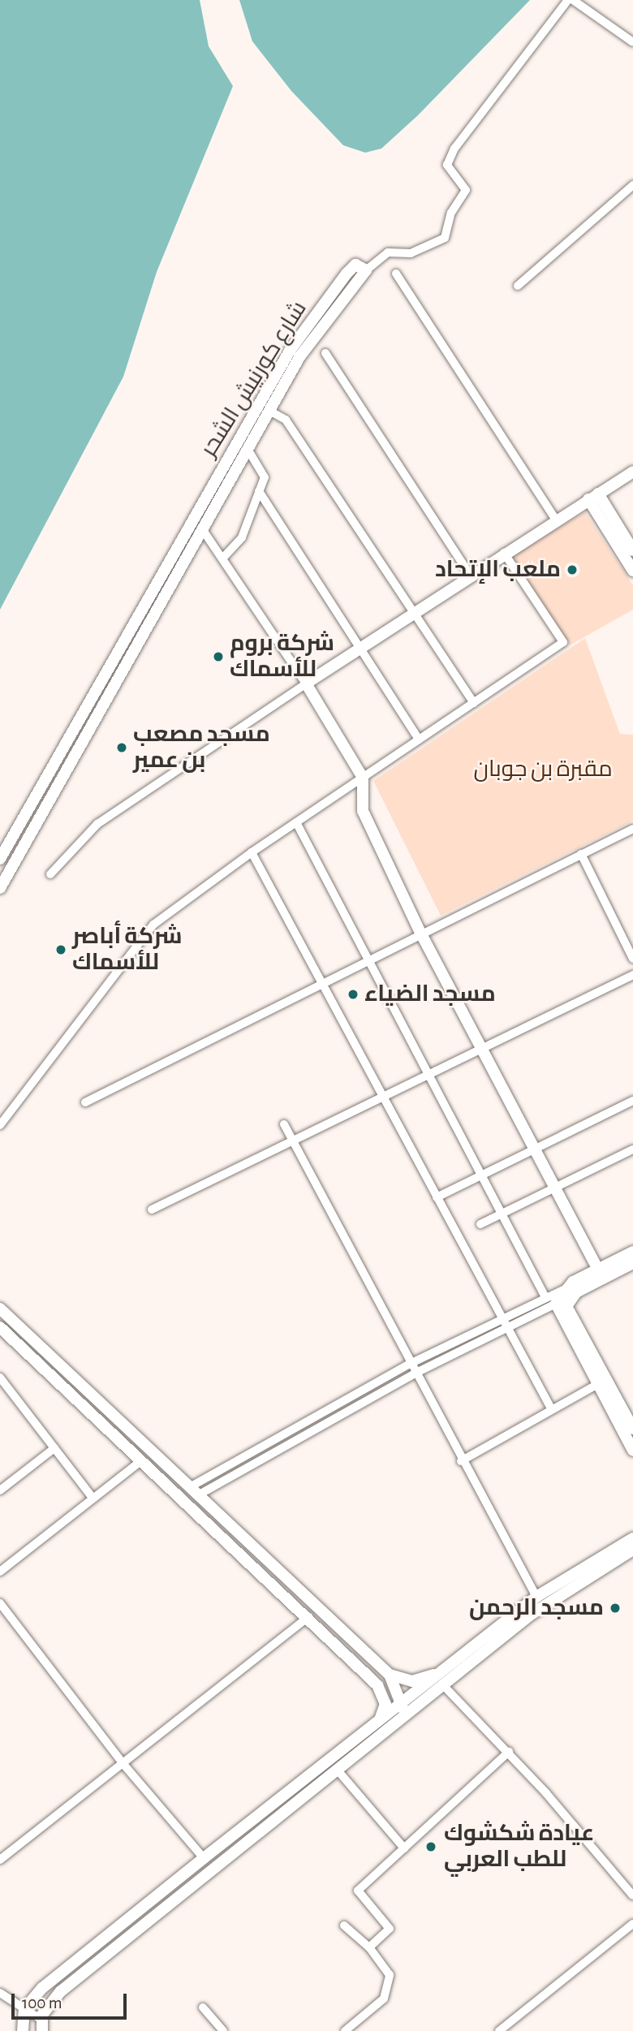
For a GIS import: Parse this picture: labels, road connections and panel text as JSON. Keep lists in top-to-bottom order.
{
  "streets": {
    "street": ["شارع كورنيش الشحر"]
  },
  "parks": ["مقبرة بن جوبان"],
  "places": [
    "ملعب الإتحاد",
    "شركة بروم للأسماك",
    "مسجد مصعب بن عمير",
    "شركة أباصر للأسماك",
    "مسجد الضياء",
    "مسجد الرحمن",
    "عيادة شكشوك للطب العربي"
  ],
  "scale_bar": "100 m"
}
